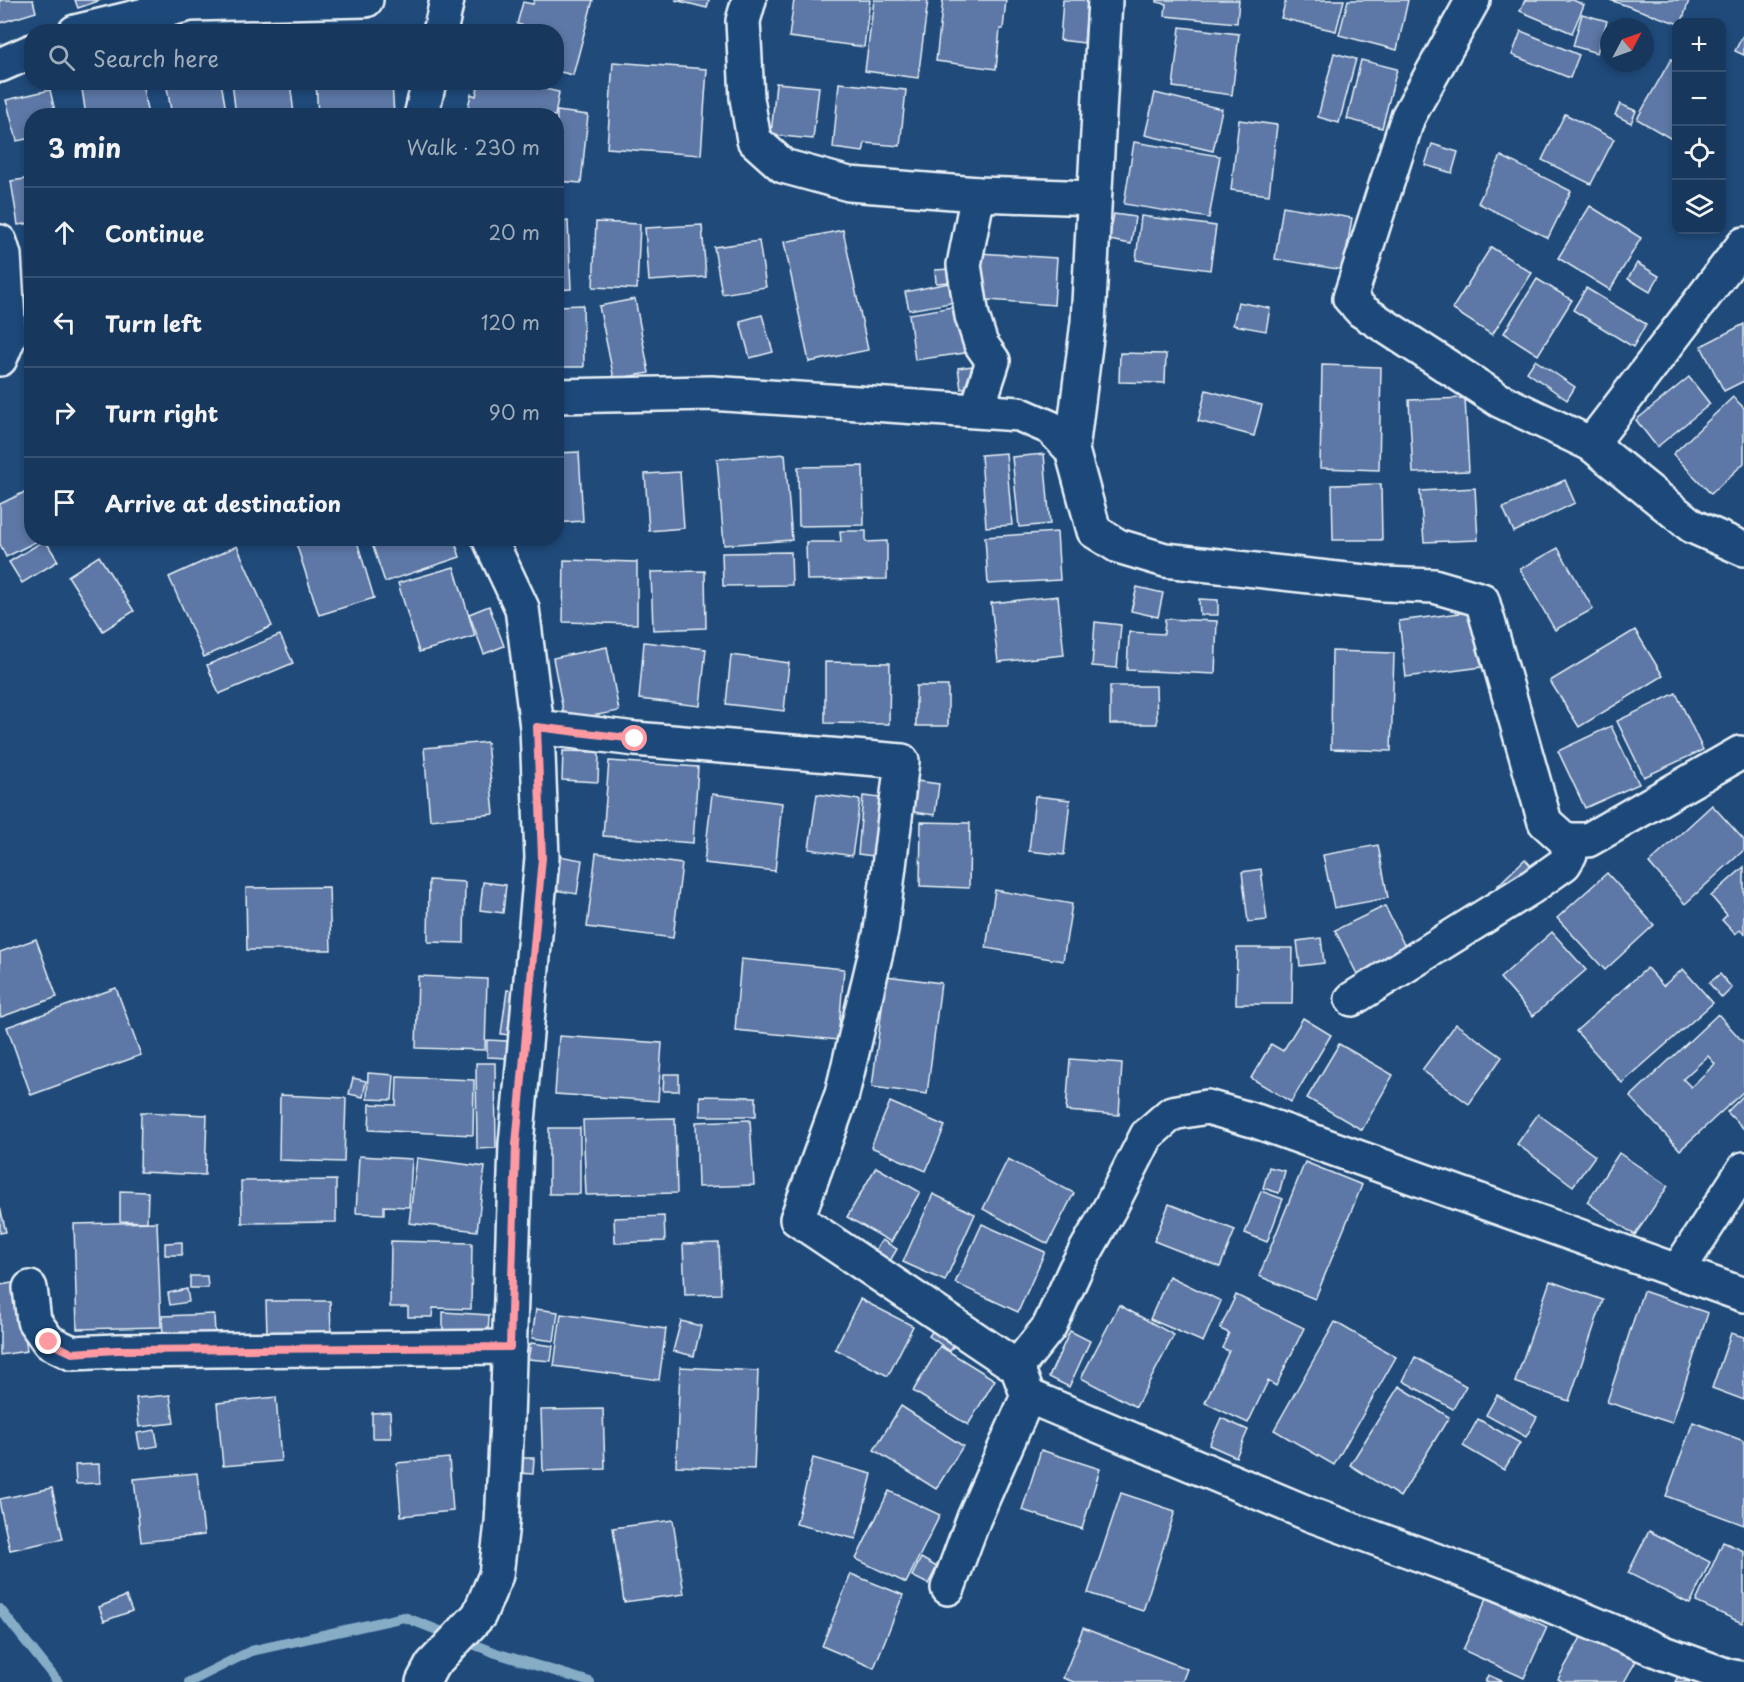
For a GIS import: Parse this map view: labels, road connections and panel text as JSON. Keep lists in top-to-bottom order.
{
  "north": "top right",
  "page": {
    "map_buttons": ["+", "−"],
    "search": "Search here",
    "heading": ["3 min", "Walk · 230 m"],
    "list": [
      ["Continue", "20 m"],
      ["Turn left", "120 m"],
      ["Turn right", "90 m"],
      "Arrive at destination"
    ]
  }
}
